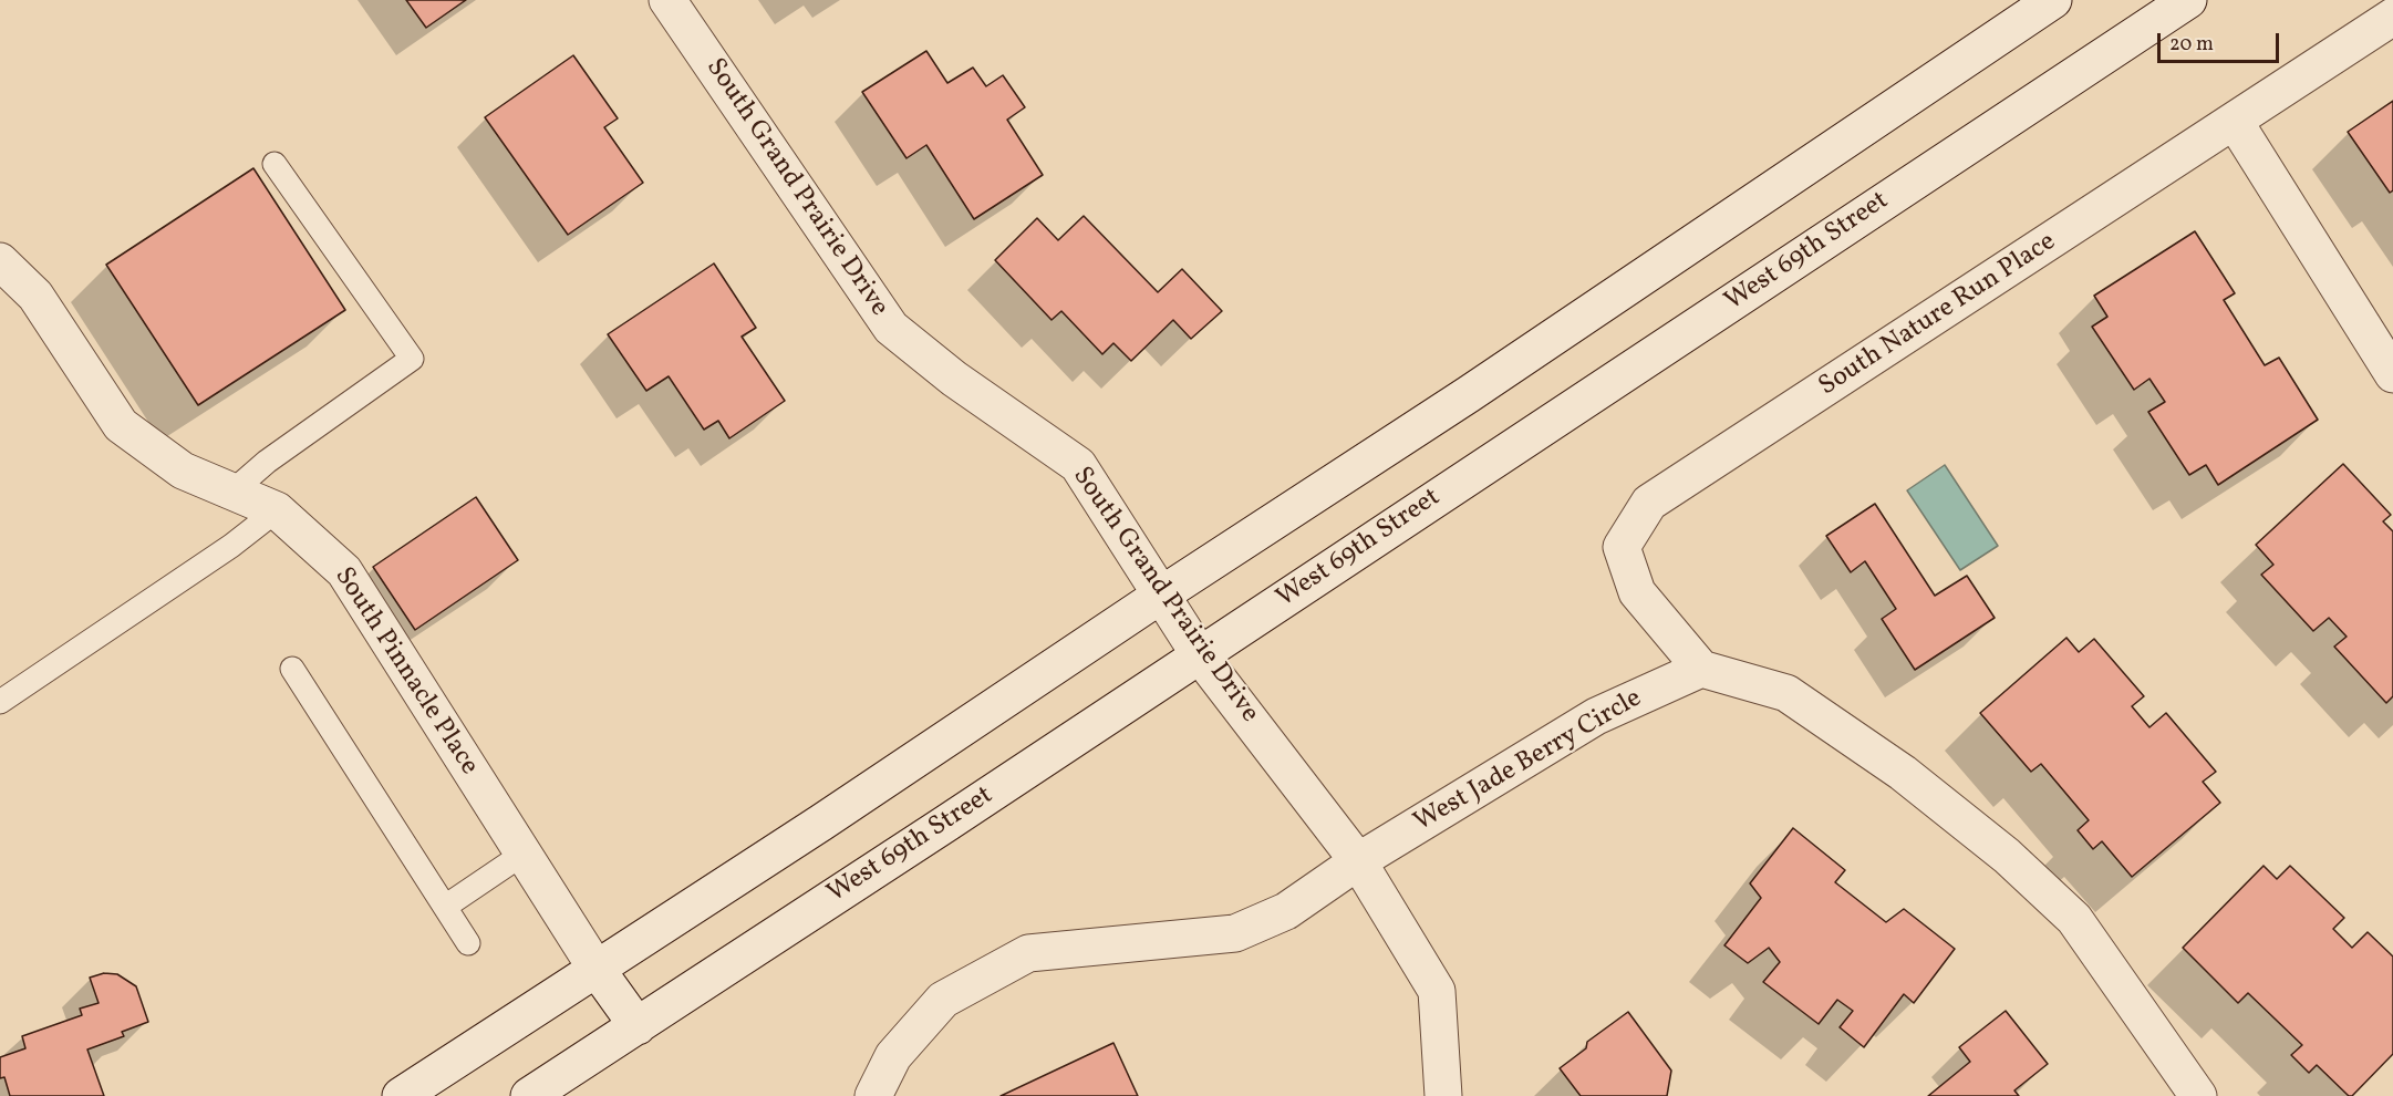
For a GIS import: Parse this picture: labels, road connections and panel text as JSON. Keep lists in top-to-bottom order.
{
  "streets": {
    "street": [
      "South Grand Prairie Drive",
      "West 69th Street",
      "South Nature Run Place",
      "South Pinnacle Place",
      "West Jade Berry Circle"
    ]
  },
  "crossings": [
    ["South Grand Prairie Drive", "West 69th Street"],
    ["South Grand Prairie Drive", "West Jade Berry Circle"],
    ["West 69th Street", "South Pinnacle Place"],
    ["South Nature Run Place", "West Jade Berry Circle"]
  ],
  "scale_bar": "20 m"
}
